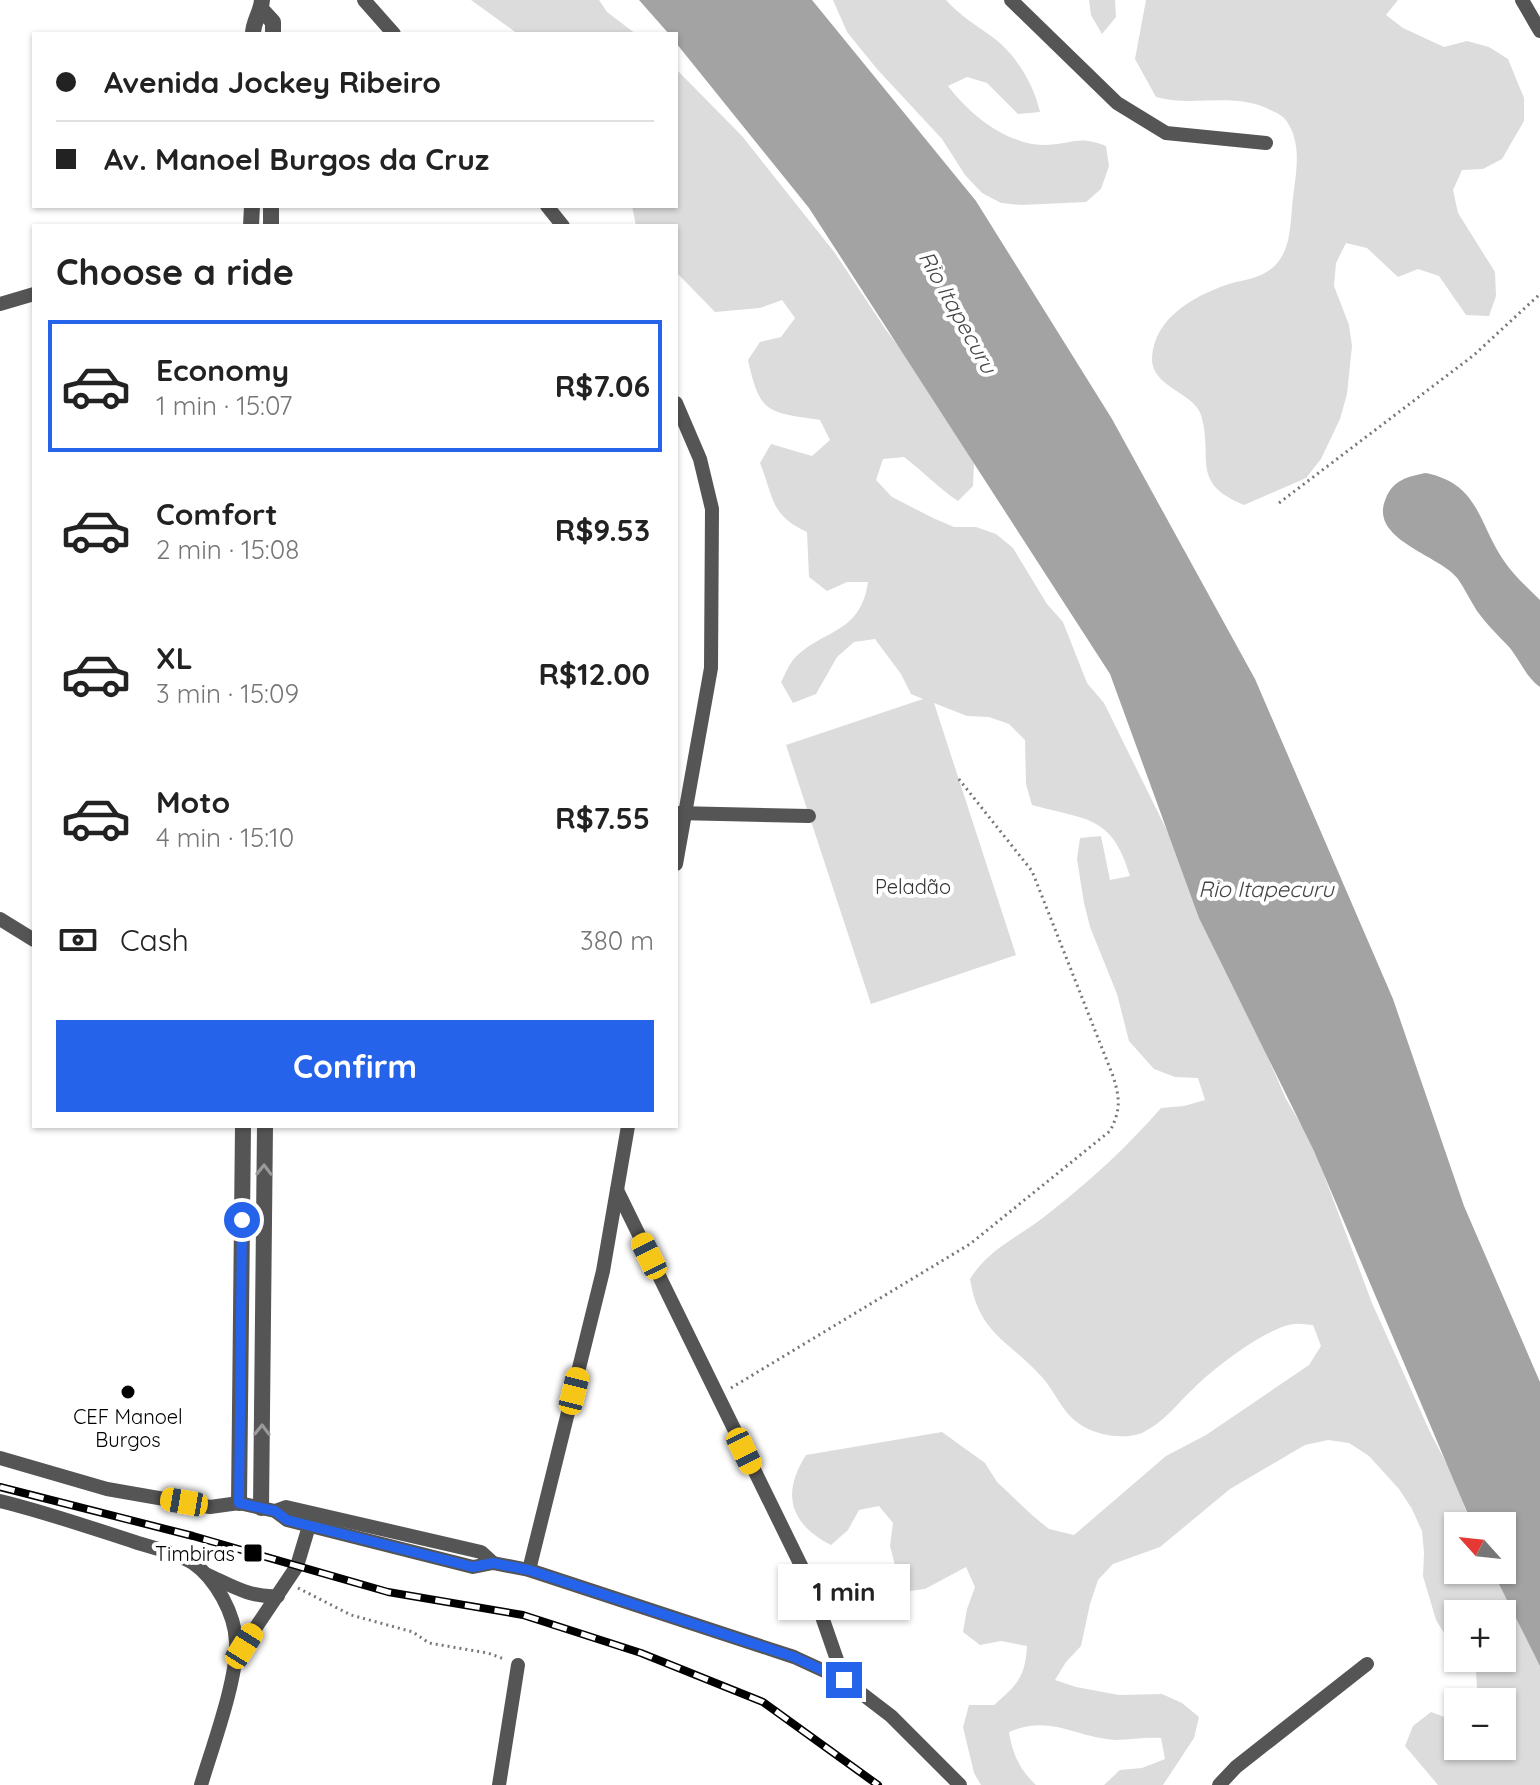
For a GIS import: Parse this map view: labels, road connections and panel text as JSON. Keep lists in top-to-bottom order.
{
  "water": ["Rio Itapecuru"],
  "parks": ["Peladão"],
  "places": {
    "other": ["CEF Manoel Burgos"],
    "transit": ["Timbiras"]
  },
  "north": "top left",
  "page": {
    "banner": ["Avenida Jockey Ribeiro", "Av. Manoel Burgos da Cruz"],
    "heading": "Choose a ride",
    "list": [
      {
        "name": "Economy",
        "note": "1 min · 15:07",
        "value": "R$7.06"
      },
      {
        "name": "Comfort",
        "note": "2 min · 15:08",
        "value": "R$9.53"
      },
      {
        "name": "XL",
        "note": "3 min · 15:09",
        "value": "R$12.00"
      },
      {
        "name": "Moto",
        "note": "4 min · 15:10",
        "value": "R$7.55"
      }
    ],
    "pay": ["Cash", "380 m"],
    "buttons": "Confirm",
    "map_buttons": ["+", "−"],
    "bubble": "1 min"
  }
}
